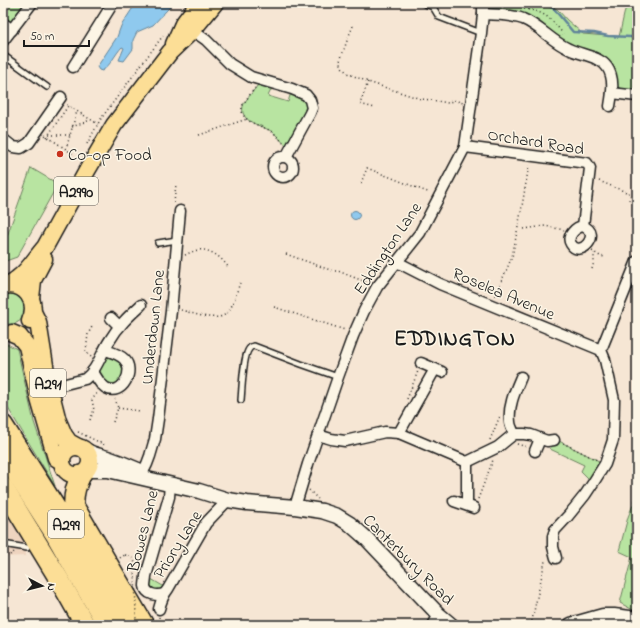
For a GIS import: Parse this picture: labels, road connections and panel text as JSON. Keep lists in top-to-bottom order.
{
  "streets": {
    "highway": ["A299"],
    "main road": ["A2990", "A291", "Canterbury Road"],
    "street": [
      "Orchard Road",
      "Eddington Lane",
      "Roselea Avenue",
      "Underdown Lane",
      "Bowes Lane",
      "Priory Lane"
    ]
  },
  "crossings": [
    ["Orchard Road", "Eddington Lane"],
    ["A2990", "A291"],
    ["Eddington Lane", "Roselea Avenue"],
    ["Eddington Lane", "Canterbury Road"],
    ["Underdown Lane", "Canterbury Road"],
    ["A291", "A299"],
    ["A291", "Canterbury Road"],
    ["A299", "Canterbury Road"],
    ["Bowes Lane", "Priory Lane"],
    ["Bowes Lane", "Canterbury Road"],
    ["Priory Lane", "Canterbury Road"]
  ],
  "districts": ["EDDINGTON"],
  "places": ["Co-op Food"],
  "scale_bar": "50 m",
  "north": "right"
}
